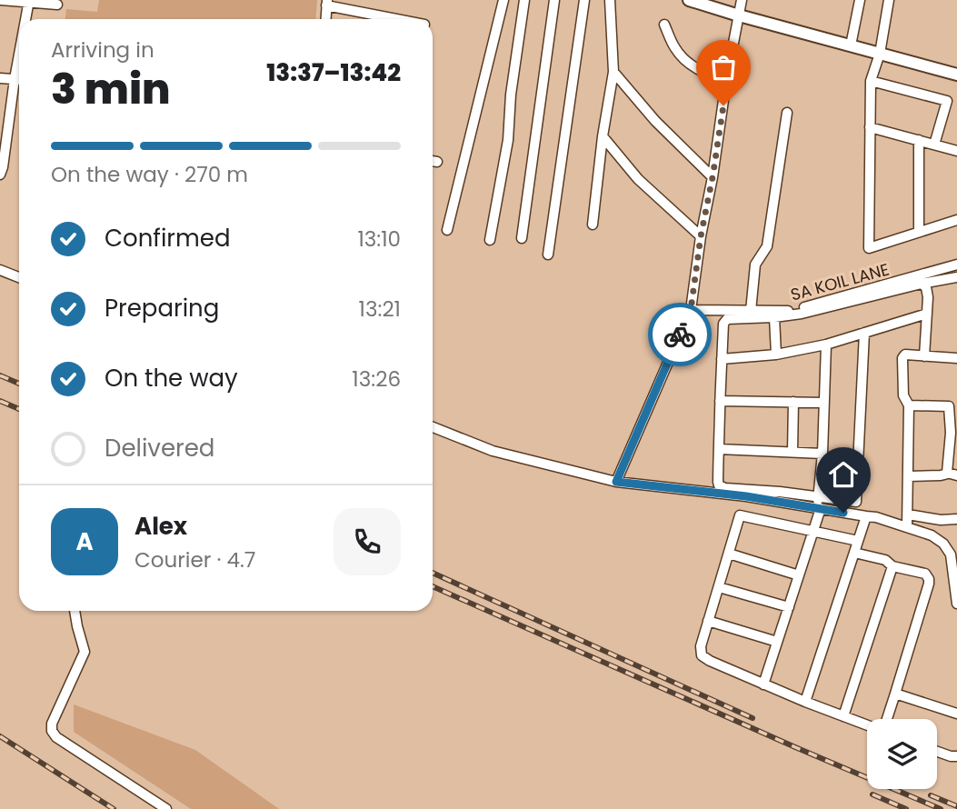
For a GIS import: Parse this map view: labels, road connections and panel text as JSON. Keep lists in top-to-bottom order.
{
  "streets": {
    "street": ["SA KOIL LANE"]
  },
  "page": {
    "heading": ["3 min", "Arriving in", "13:37–13:42"],
    "panel": ["Alex", "Courier · 4.7"],
    "bar": "On the way · 270 m",
    "list": [
      ["Confirmed", "13:10"],
      ["Preparing", "13:21"],
      ["On the way", "13:26"],
      "Delivered"
    ],
    "round": "A"
  }
}
